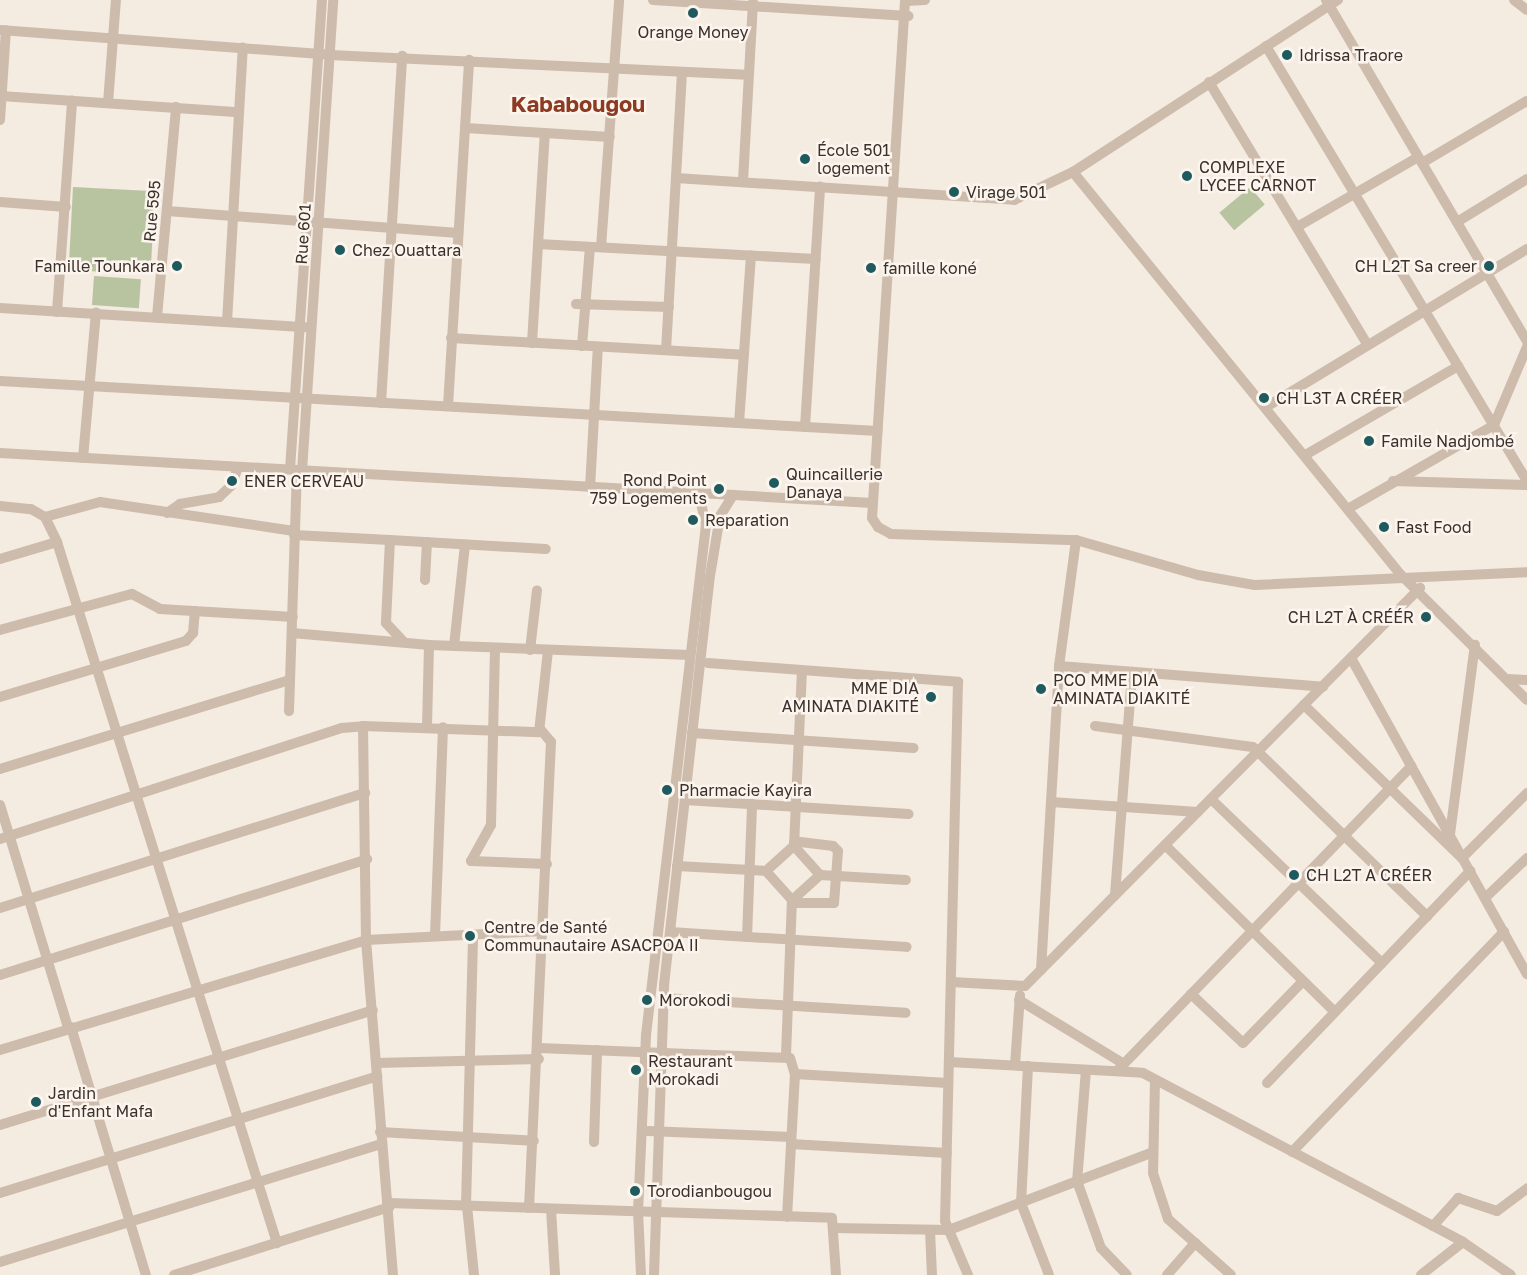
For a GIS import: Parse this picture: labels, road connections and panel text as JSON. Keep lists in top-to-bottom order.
{
  "streets": {
    "street": ["Rue 595", "Rue 601"]
  },
  "districts": ["Kababougou"],
  "places": [
    "Orange Money",
    "Idrissa Traore",
    "École 501 logement",
    "COMPLEXE LYCEE CARNOT",
    "Virage 501",
    "Chez Ouattara",
    "Famille Tounkara",
    "CH L2T Sa creer",
    "famille koné",
    "CH L3T A CRÉER",
    "Famile Nadjombé",
    "ENER CERVEAU",
    "Quincaillerie Danaya",
    "Rond Point 759 Logements",
    "Reparation",
    "Fast Food",
    "CH L2T À CRÉÉR",
    "PCO MME DIA AMINATA DIAKITÉ",
    "MME DIA AMINATA DIAKITÉ",
    "Pharmacie Kayira",
    "CH L2T A CRÉER",
    "Centre de Santé Communautaire ASACPOA II",
    "Morokodi",
    "Restaurant Morokadi",
    "Jardin d'Enfant Mafa",
    "Torodianbougou"
  ]
}
